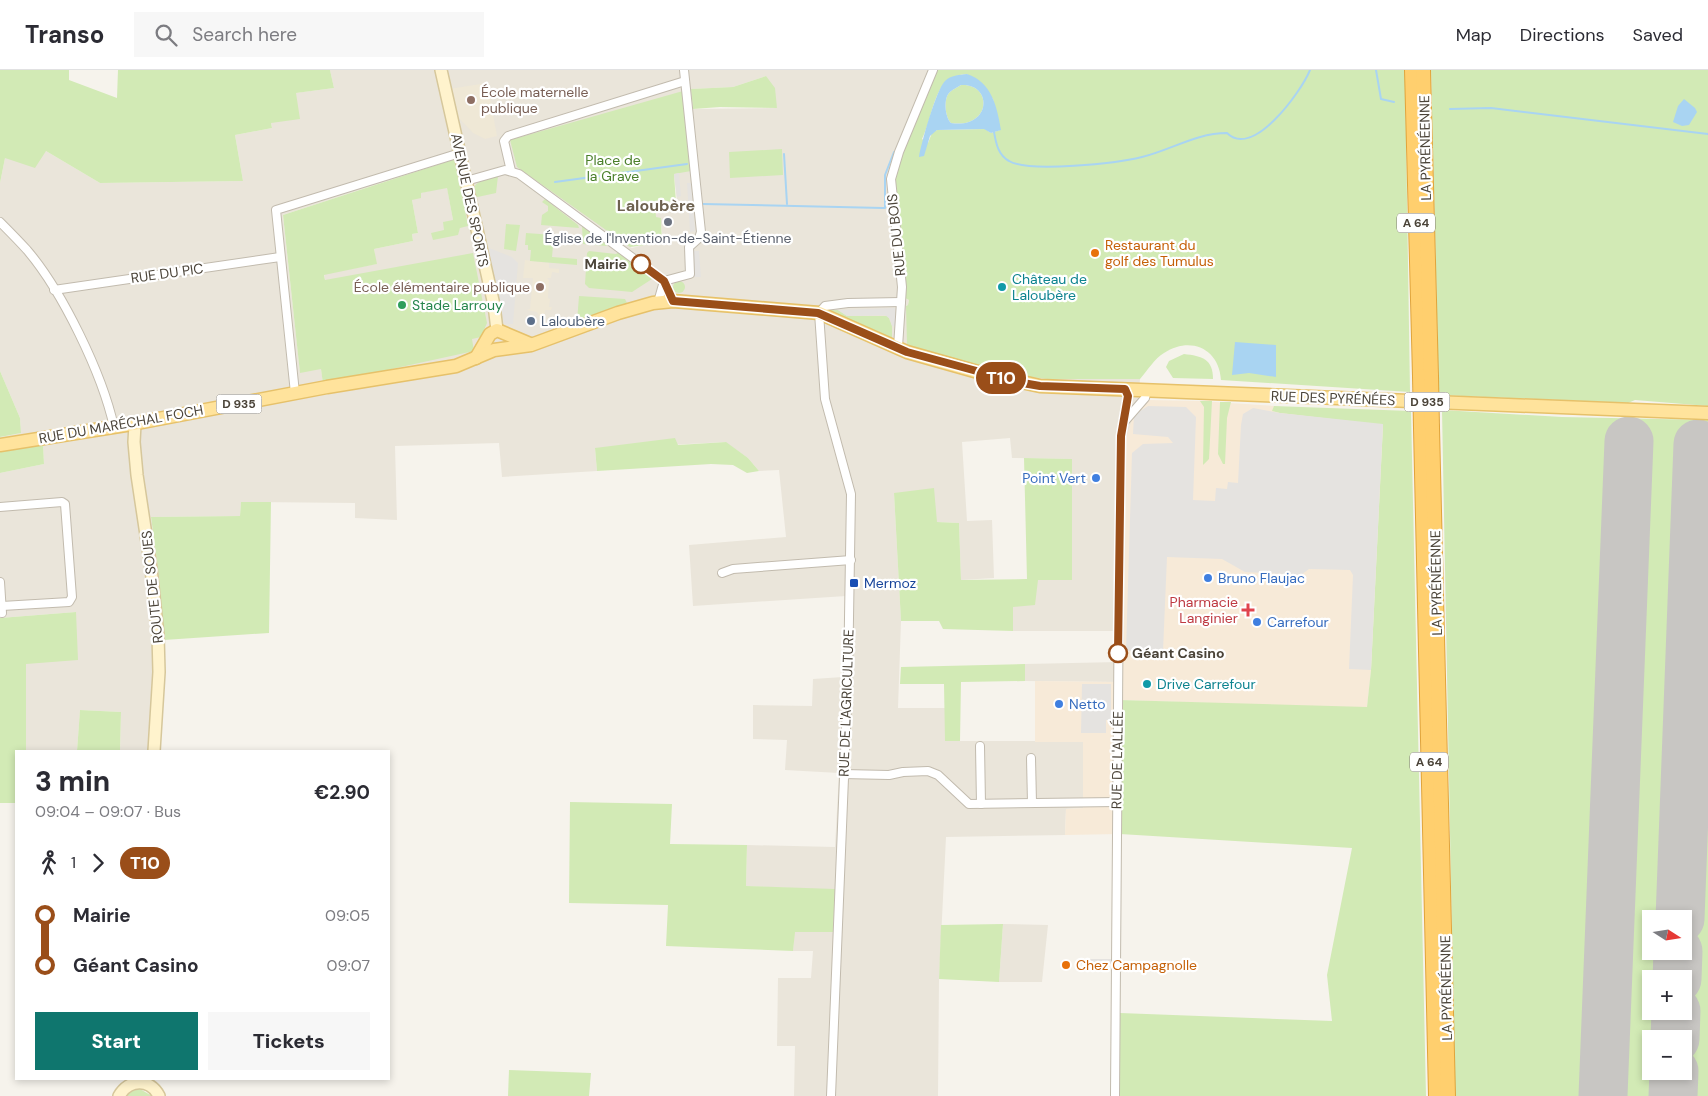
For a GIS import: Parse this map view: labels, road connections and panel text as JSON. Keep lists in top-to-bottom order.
{
  "streets": {
    "highway": ["LA PYRÉNÉENNE", "A 64"],
    "main road": [
      "AVENUE DES SPORTS",
      "RUE DES PYRÉNÉES",
      "D 935",
      "RUE DU MARÉCHAL FOCH",
      "ROUTE DE SOUES"
    ],
    "street": [
      "RUE DU BOIS",
      "RUE DU PIC",
      "RUE DE L'AGRICULTURE",
      "RUE DE L'ALLÉE"
    ]
  },
  "crossings": [
    ["AVENUE DES SPORTS", "RUE DU MARÉCHAL FOCH"],
    ["RUE DU BOIS", "RUE DU MARÉCHAL FOCH"],
    ["RUE DES PYRÉNÉES", "RUE DU MARÉCHAL FOCH"],
    ["RUE DES PYRÉNÉES", "RUE DE L'ALLÉE"],
    ["RUE DU MARÉCHAL FOCH", "ROUTE DE SOUES"],
    ["RUE DU MARÉCHAL FOCH", "RUE DE L'AGRICULTURE"],
    ["RUE DU MARÉCHAL FOCH", "RUE DE L'ALLÉE"]
  ],
  "districts": ["Laloubère"],
  "parks": ["Place de la Grave"],
  "places": {
    "other": [
      "École maternelle publique",
      "Église de l'Invention-de-Saint-Étienne",
      "Restaurant du golf des Tumulus",
      "Mairie",
      "École élémentaire publique",
      "Château de Laloubère",
      "Stade Larrouy",
      "Laloubère",
      "Point Vert",
      "Bruno Flaujac",
      "Carrefour",
      "Géant Casino",
      "Drive Carrefour",
      "Netto",
      "Chez Campagnolle"
    ],
    "transit": ["Mermoz"],
    "health": ["Pharmacie Langinier"]
  },
  "lines": ["bus line T10"],
  "north": "right",
  "page": {
    "header": "Transo",
    "search": "Search here",
    "nav": ["Map", "Directions", "Saved"],
    "on_map": "T10",
    "heading": ["3 min", "09:04 – 09:07 · Bus", "€2.90"],
    "legs": ["1", "T10"],
    "list": [
      {
        "name": "Mairie",
        "value": "09:05"
      },
      {
        "name": "Géant Casino",
        "value": "09:07"
      }
    ],
    "map_buttons": ["+", "−"],
    "buttons": ["Start", "Tickets"]
  }
}
